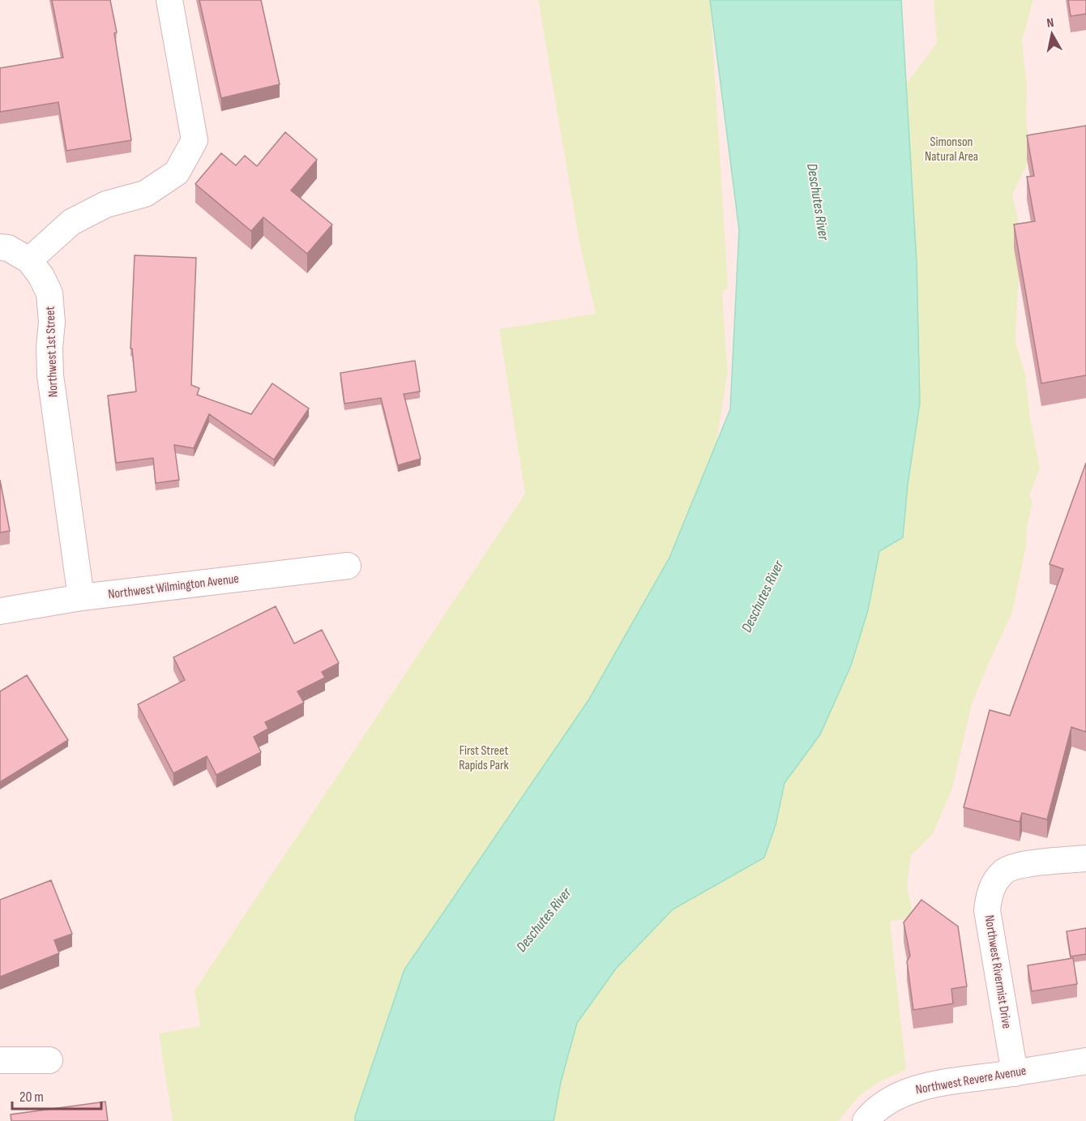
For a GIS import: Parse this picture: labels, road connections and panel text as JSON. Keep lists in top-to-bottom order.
{
  "streets": {
    "street": [
      "Northwest 1st Street",
      "Northwest Wilmington Avenue",
      "Northwest Rivermist Drive",
      "Northwest Revere Avenue"
    ]
  },
  "crossings": [
    ["Northwest 1st Street", "Northwest Wilmington Avenue"],
    ["Northwest Rivermist Drive", "Northwest Revere Avenue"]
  ],
  "water": ["Deschutes River"],
  "parks": ["Simonson Natural Area", "First Street Rapids Park"],
  "scale_bar": "20 m",
  "north": "top"
}
